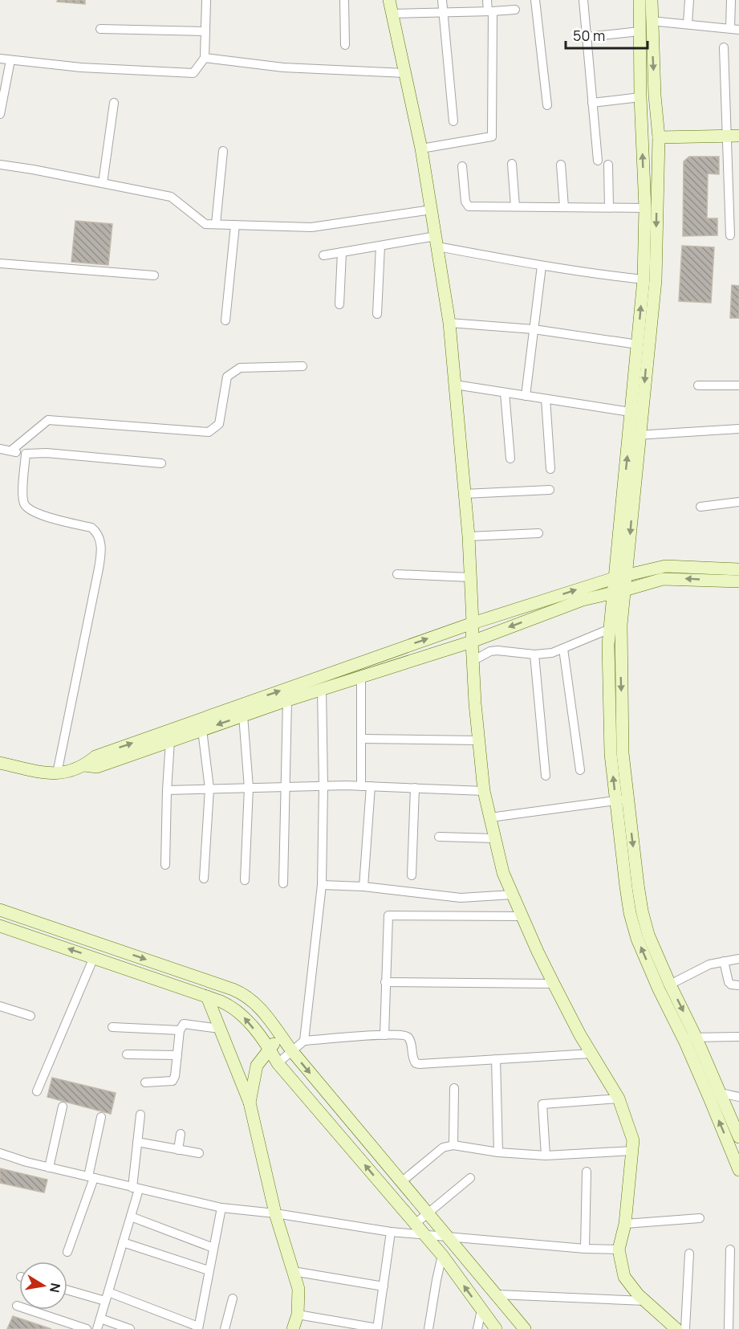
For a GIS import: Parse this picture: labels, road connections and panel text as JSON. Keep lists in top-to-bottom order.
{
  "scale_bar": "50 m",
  "north": "right"
}
